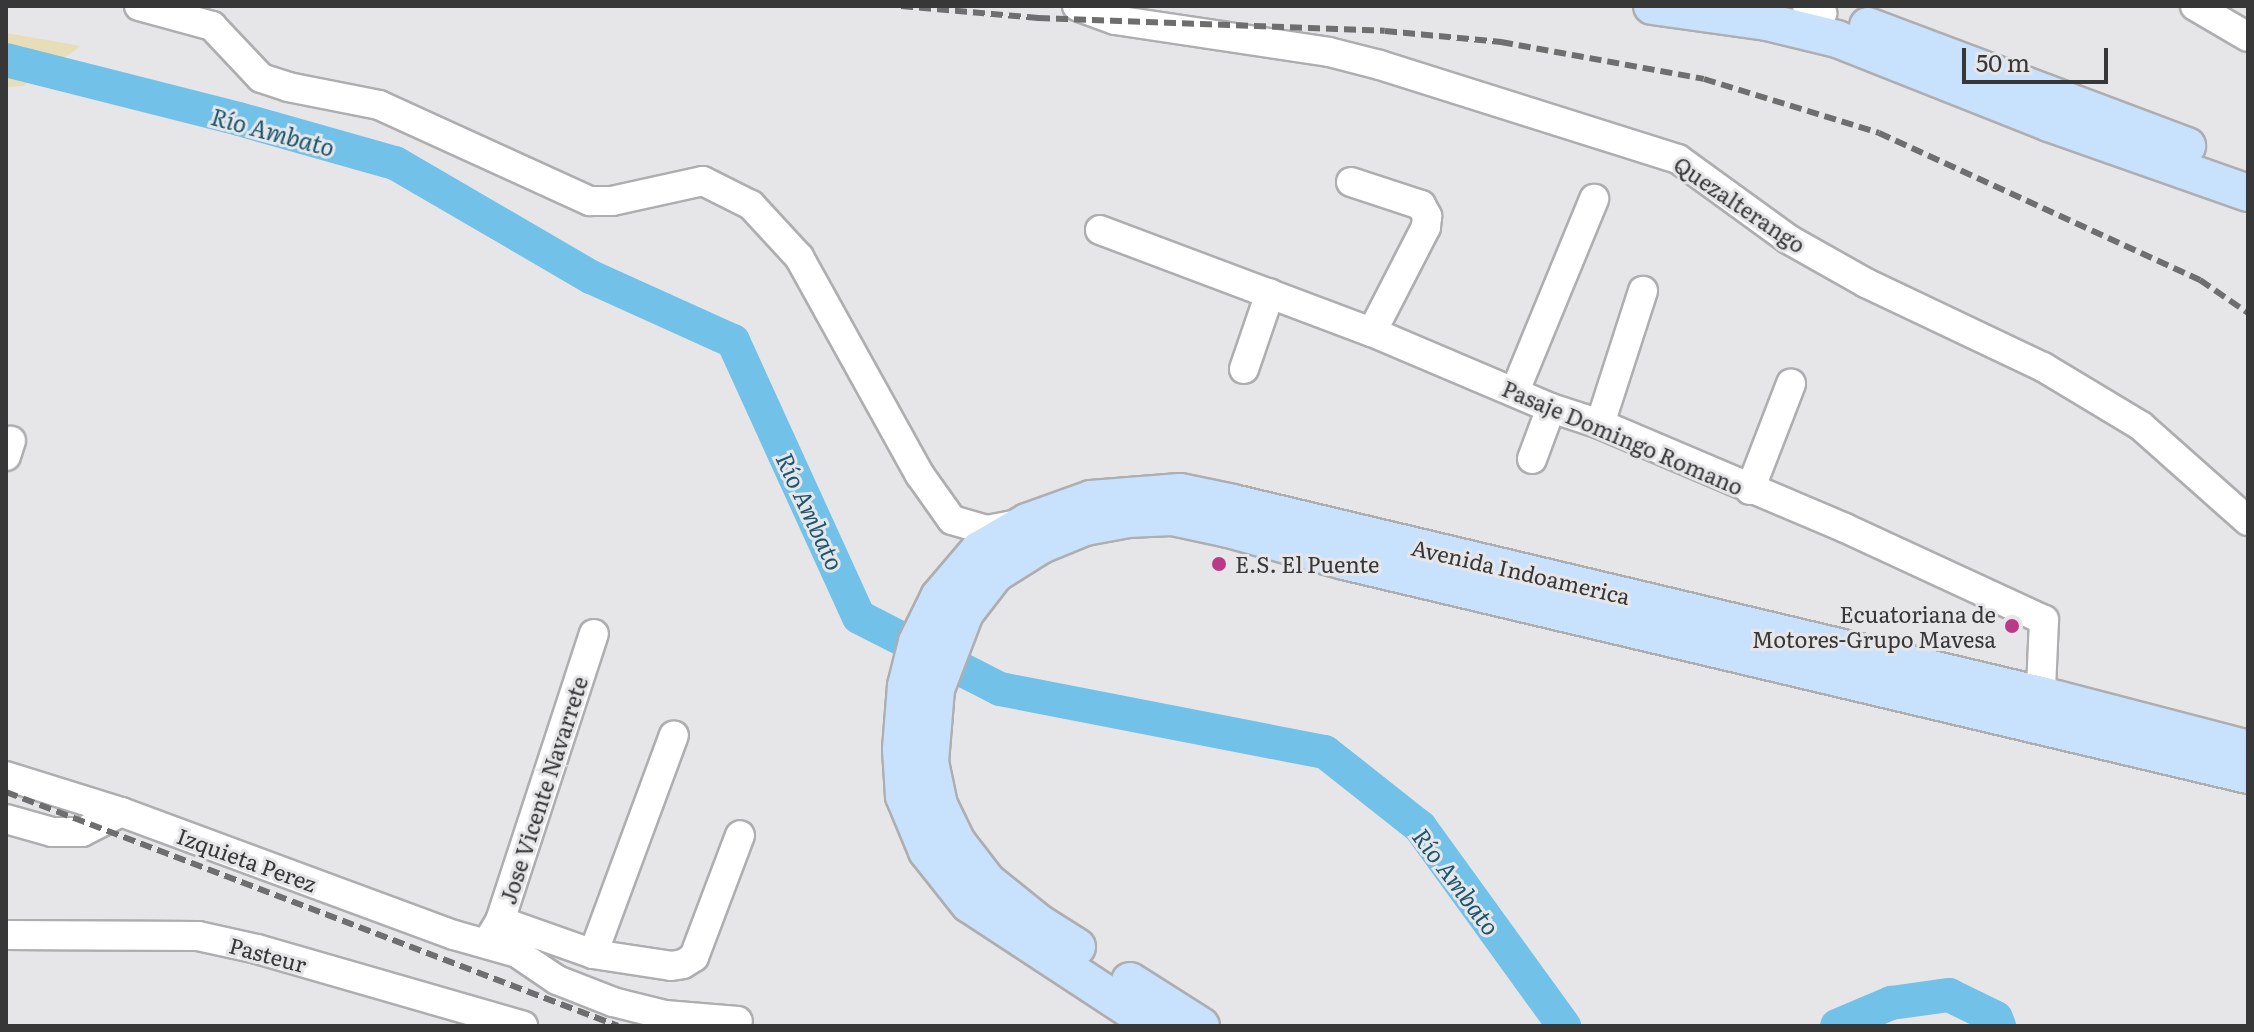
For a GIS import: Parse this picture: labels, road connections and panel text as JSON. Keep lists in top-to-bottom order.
{
  "streets": {
    "main road": ["Avenida Indoamerica"],
    "street": [
      "Quezalterango",
      "Pasaje Domingo Romano",
      "Jose Vicente Navarrete",
      "Izquieta Perez",
      "Pasteur"
    ]
  },
  "crossings": [
    ["Pasaje Domingo Romano", "Avenida Indoamerica"],
    ["Jose Vicente Navarrete", "Izquieta Perez"]
  ],
  "water": ["Río Ambato"],
  "places": ["E.S. El Puente", "Ecuatoriana de Motores-Grupo Mavesa"],
  "scale_bar": "50 m"
}
